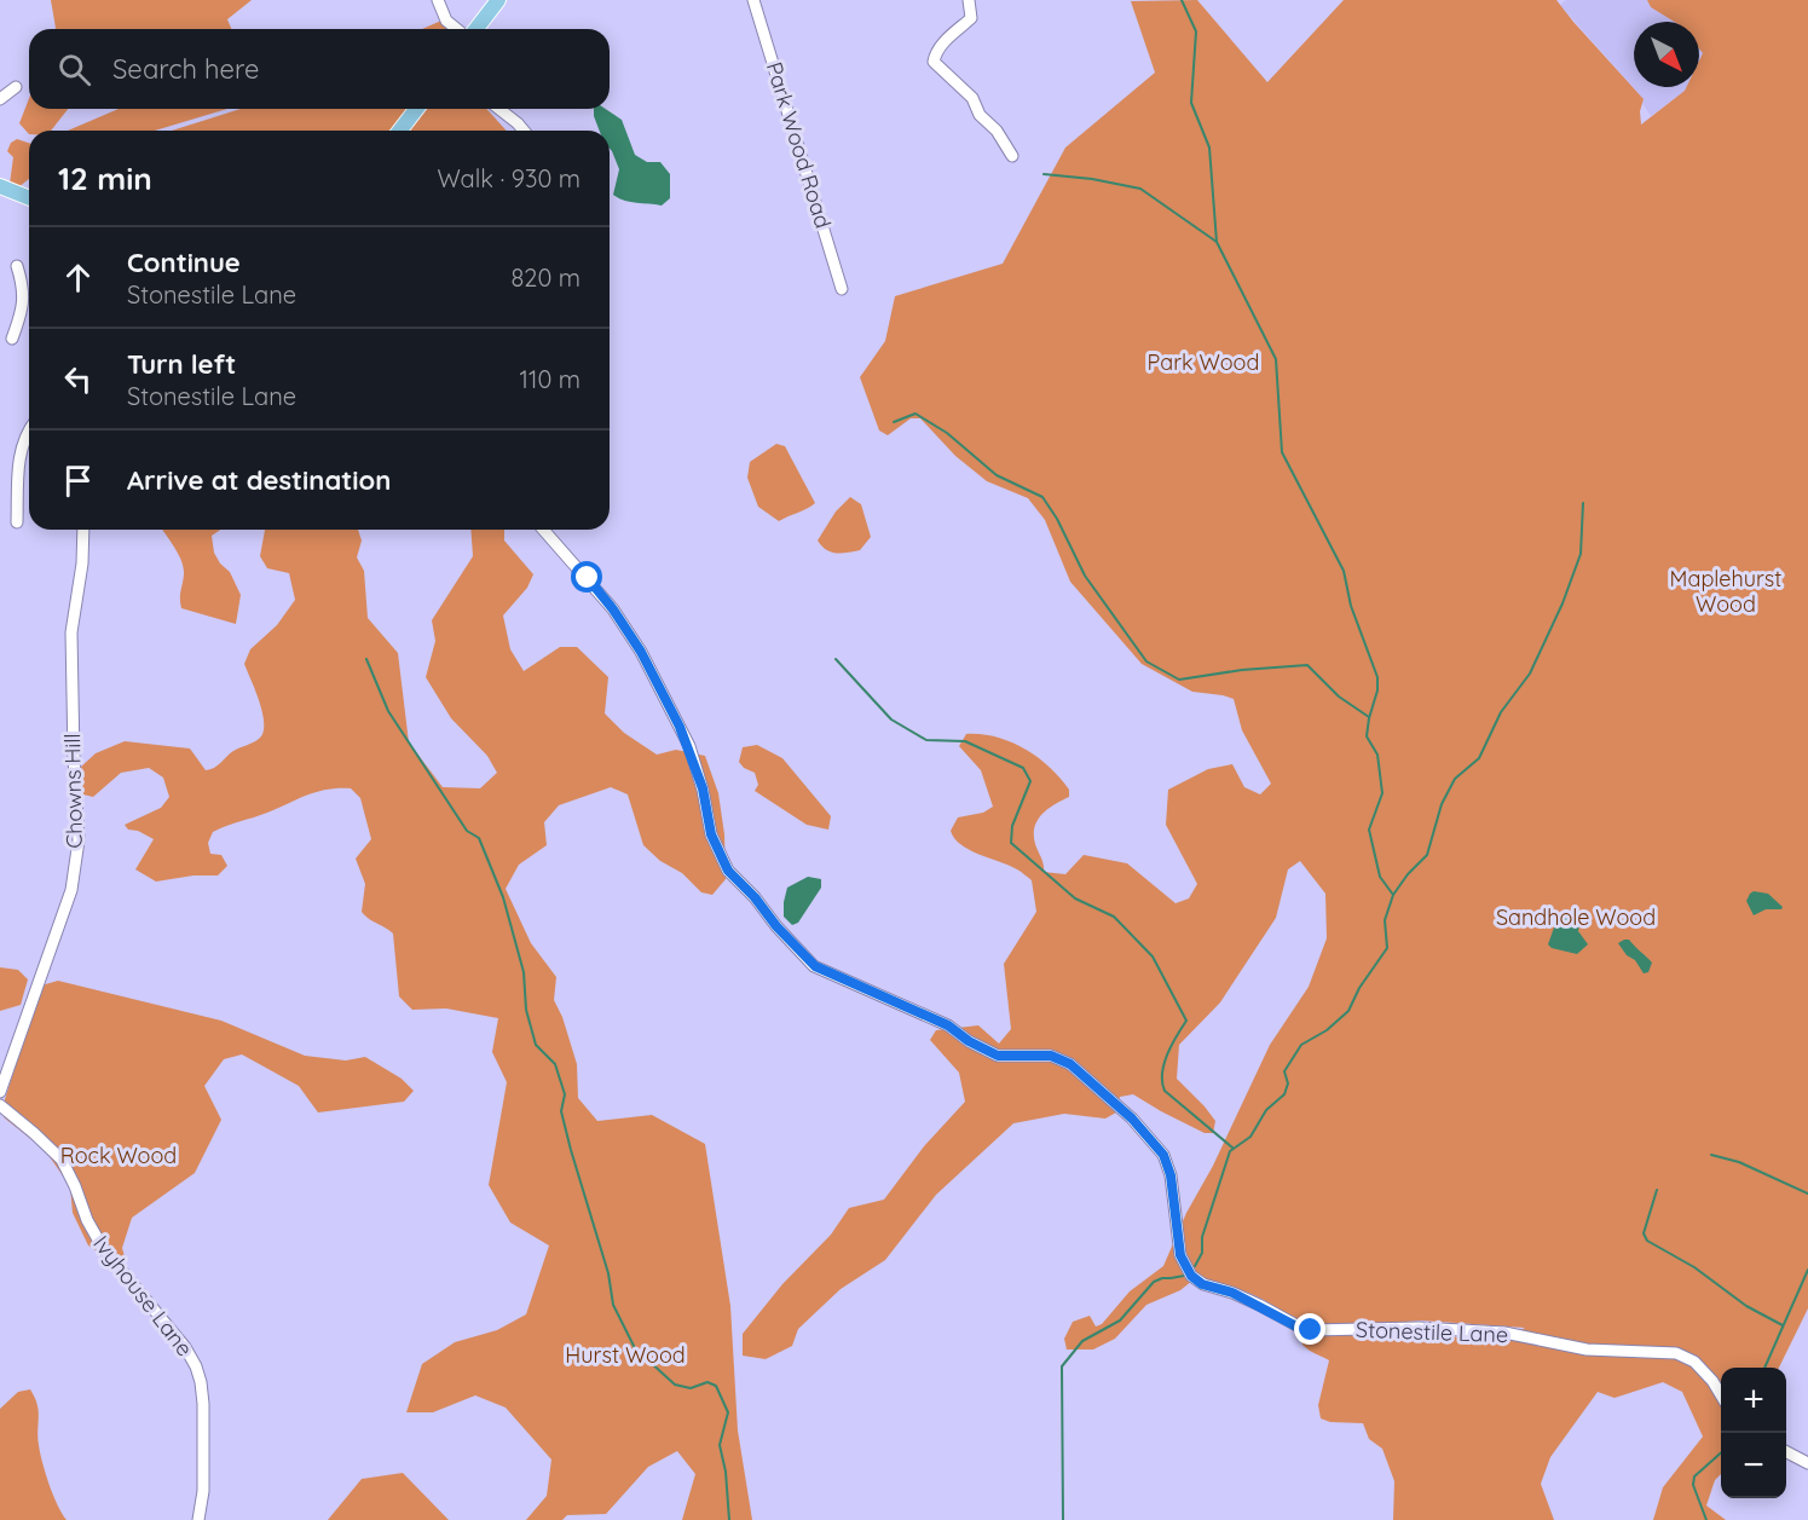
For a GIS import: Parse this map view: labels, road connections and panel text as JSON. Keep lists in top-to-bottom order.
{
  "streets": {
    "street": [
      "Park Wood Road",
      "Chowns Hill",
      "Ivyhouse Lane",
      "Stonestile Lane"
    ]
  },
  "parks": [
    "Park Wood",
    "Maplehurst Wood",
    "Sandhole Wood",
    "Rock Wood",
    "Hurst Wood"
  ],
  "north": "bottom right",
  "page": {
    "search": "Search here",
    "heading": ["12 min", "Walk · 930 m"],
    "list": [
      ["Continue", "Stonestile Lane", "820 m"],
      ["Turn left", "Stonestile Lane", "110 m"],
      "Arrive at destination"
    ],
    "map_buttons": ["+", "−"]
  }
}
